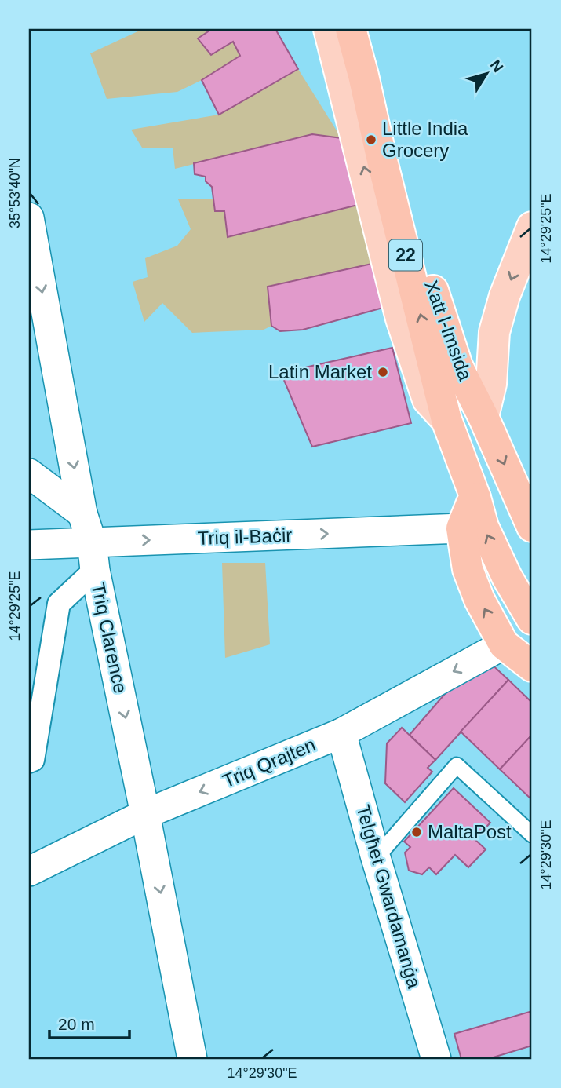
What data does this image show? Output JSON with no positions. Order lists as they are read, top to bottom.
{
  "streets": {
    "highway": ["22", "Xatt l-Imsida"],
    "street": [
      "Triq il-Baċir",
      "Triq Clarence",
      "Triq Qrajten",
      "Telgħet Gwardamanġa"
    ]
  },
  "crossings": [
    ["Triq il-Baċir", "Triq Clarence"],
    ["Triq Clarence", "Triq Qrajten"],
    ["Triq Qrajten", "Telgħet Gwardamanġa"]
  ],
  "one_way": ["Triq il-Baċir", "Triq Clarence", "Triq Qrajten"],
  "places": ["Little India Grocery", "Latin Market", "MaltaPost"],
  "scale_bar": "20 m",
  "north": "top right",
  "coordinates": ["35°53'40\"N", "14°29'25\"E", "14°29'30\"E"]
}
